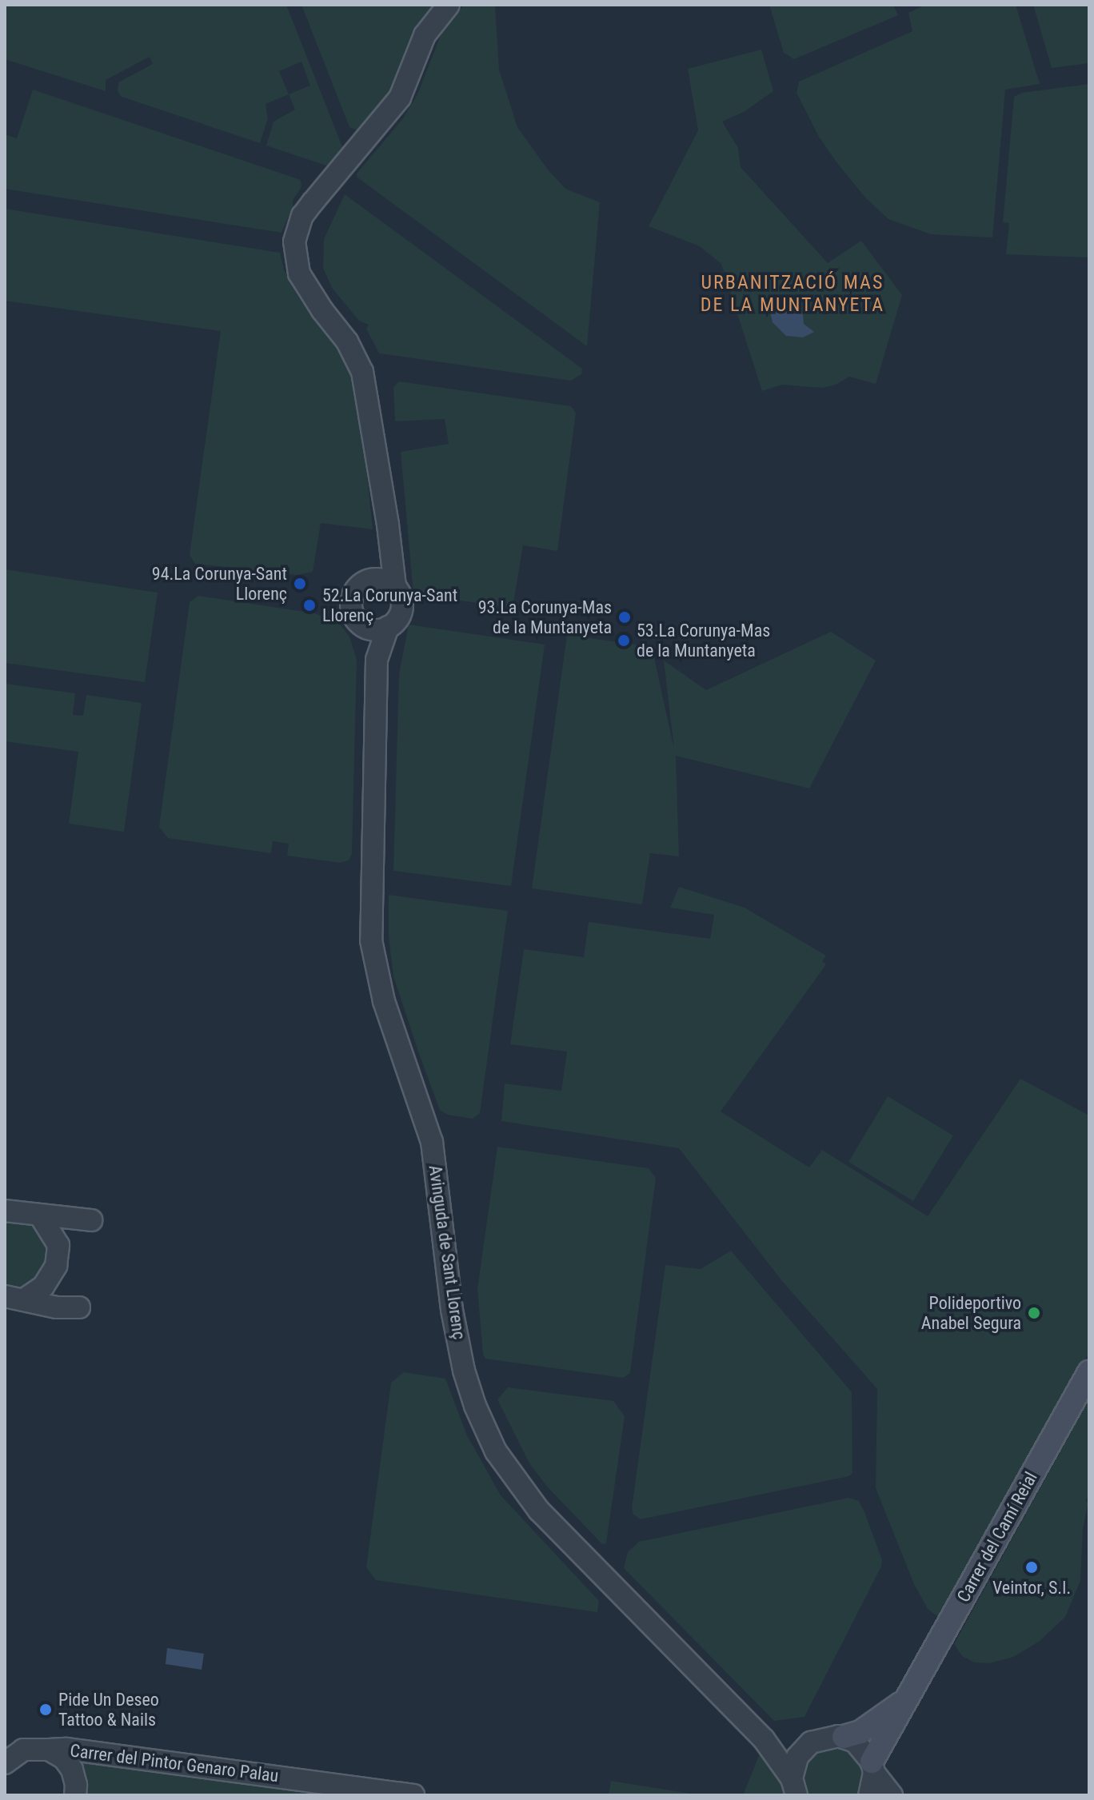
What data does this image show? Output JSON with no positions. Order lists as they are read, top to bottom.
{
  "streets": {
    "main road": ["Carrer del Camí Reial"],
    "street": ["Avinguda de Sant Llorenç", "Carrer del Pintor Genaro Palau"]
  },
  "districts": ["URBANITZACIÓ MAS DE LA MUNTANYETA"],
  "places": [
    "94.La Corunya-Sant Llorenç",
    "52.La Corunya-Sant Llorenç",
    "93.La Corunya-Mas de la Muntanyeta",
    "53.La Corunya-Mas de la Muntanyeta",
    "Polideportivo Anabel Segura",
    "Veintor, S.l.",
    "Pide Un Deseo Tattoo & Nails"
  ]
}
